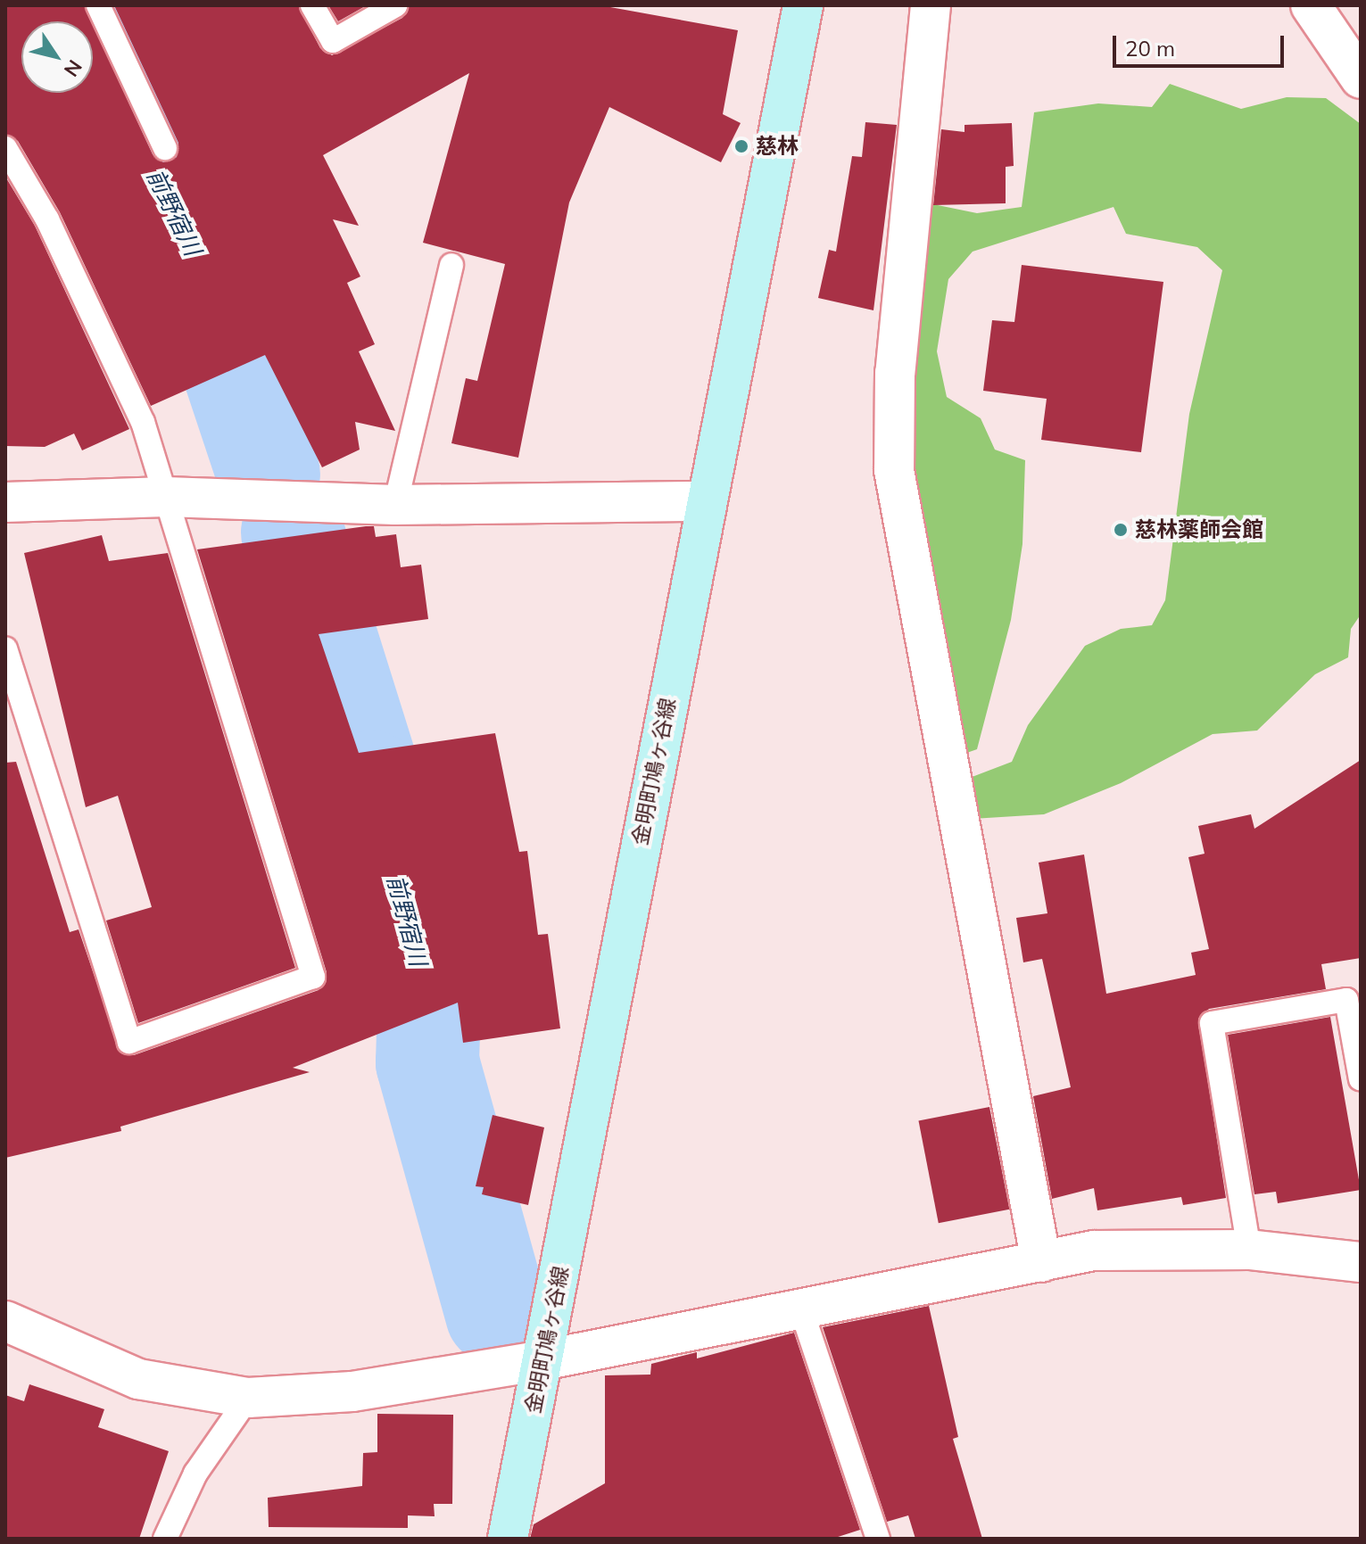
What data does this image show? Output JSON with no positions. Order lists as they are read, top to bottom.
{
  "streets": {
    "main road": ["金明町鳩ヶ谷線"]
  },
  "water": ["前野宿川"],
  "places": ["慈林", "慈林薬師会館"],
  "scale_bar": "20 m",
  "north": "bottom right"
}
